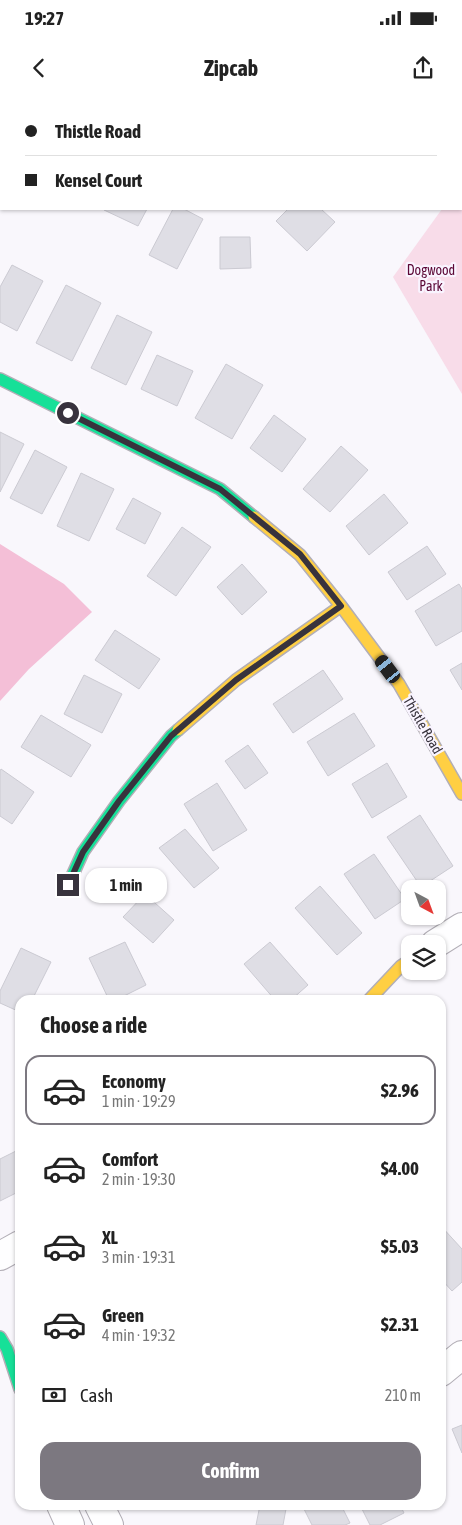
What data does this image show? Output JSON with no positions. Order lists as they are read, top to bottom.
{
  "streets": {
    "street": ["Thistle Road"]
  },
  "parks": ["Dogwood Park"],
  "north": "bottom right",
  "page": {
    "status": "19:27",
    "header": "Zipcab",
    "banner": ["Thistle Road", "Kensel Court"],
    "bubble": "1 min",
    "heading": "Choose a ride",
    "list": [
      {
        "name": "Economy",
        "note": "1 min · 19:29",
        "value": "$2.96"
      },
      {
        "name": "Comfort",
        "note": "2 min · 19:30",
        "value": "$4.00"
      },
      {
        "name": "XL",
        "note": "3 min · 19:31",
        "value": "$5.03"
      },
      {
        "name": "Green",
        "note": "4 min · 19:32",
        "value": "$2.31"
      }
    ],
    "pay": ["Cash", "210 m"],
    "buttons": "Confirm"
  }
}
